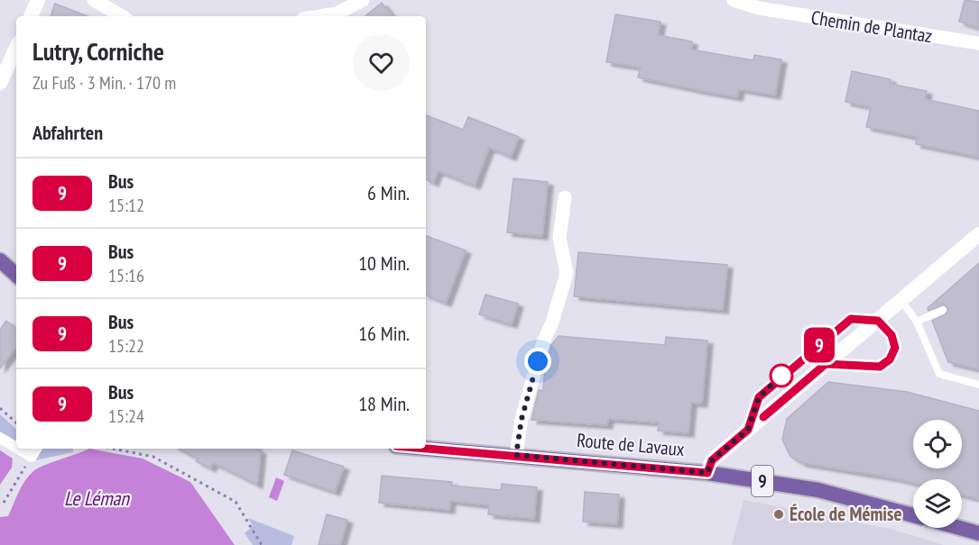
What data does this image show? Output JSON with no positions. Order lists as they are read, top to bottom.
{
  "streets": {
    "main road": ["Route de Lavaux", "9"],
    "street": ["Chemin de Plantaz"]
  },
  "water": ["Le Léman"],
  "places": ["École de Mémise"],
  "lines": ["bus line 9"],
  "page": {
    "on_map": "9",
    "heading": [
      ["Lutry, Corniche", "Zu Fuß · 3 Min. · 170 m"],
      "Abfahrten"
    ],
    "list": [
      {
        "mark": "9",
        "name": "Bus",
        "note": "15:12",
        "value": "6 Min."
      },
      {
        "mark": "9",
        "name": "Bus",
        "note": "15:16",
        "value": "10 Min."
      },
      {
        "mark": "9",
        "name": "Bus",
        "note": "15:22",
        "value": "16 Min."
      },
      {
        "mark": "9",
        "name": "Bus",
        "note": "15:24",
        "value": "18 Min."
      }
    ]
  }
}
